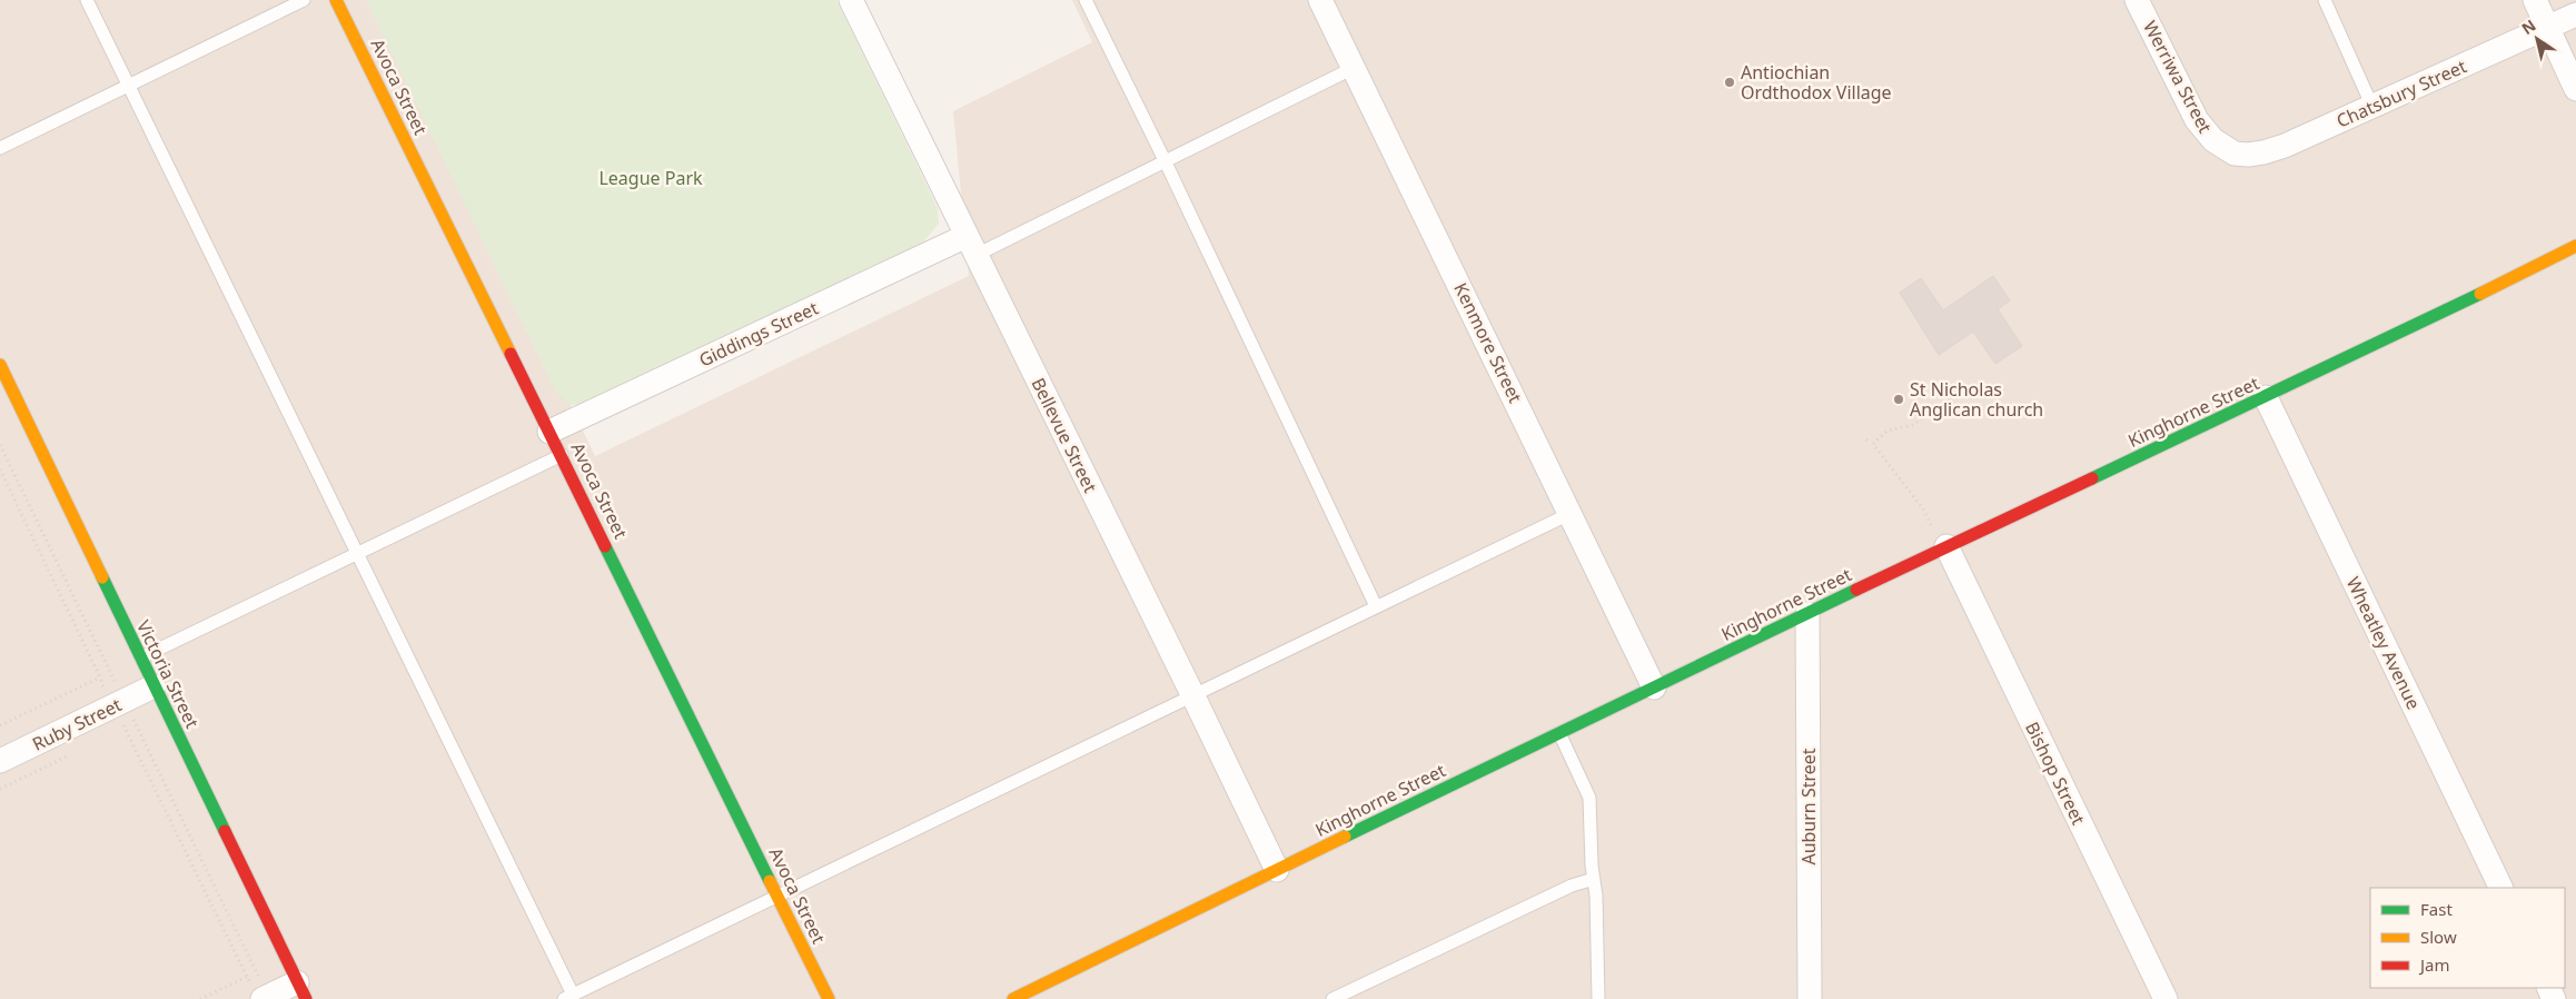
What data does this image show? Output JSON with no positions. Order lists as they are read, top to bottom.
{
  "streets": {
    "street": [
      "Werriwa Street",
      "Avoca Street",
      "Chatsbury Street",
      "Giddings Street",
      "Kenmore Street",
      "Kinghorne Street",
      "Bellevue Street",
      "Wheatley Avenue",
      "Victoria Street",
      "Ruby Street",
      "Bishop Street",
      "Auburn Street"
    ]
  },
  "crossings": [
    ["Werriwa Street", "Chatsbury Street"],
    ["Avoca Street", "Giddings Street"],
    ["Giddings Street", "Bellevue Street"],
    ["Kenmore Street", "Kinghorne Street"],
    ["Kinghorne Street", "Bellevue Street"],
    ["Kinghorne Street", "Wheatley Avenue"],
    ["Kinghorne Street", "Bishop Street"],
    ["Kinghorne Street", "Auburn Street"],
    ["Victoria Street", "Ruby Street"]
  ],
  "parks": ["League Park"],
  "places": ["Antiochian Ordthodox Village", "St Nicholas Anglican church"],
  "legend": ["Fast", "Slow", "Jam"],
  "north": "top left"
}
